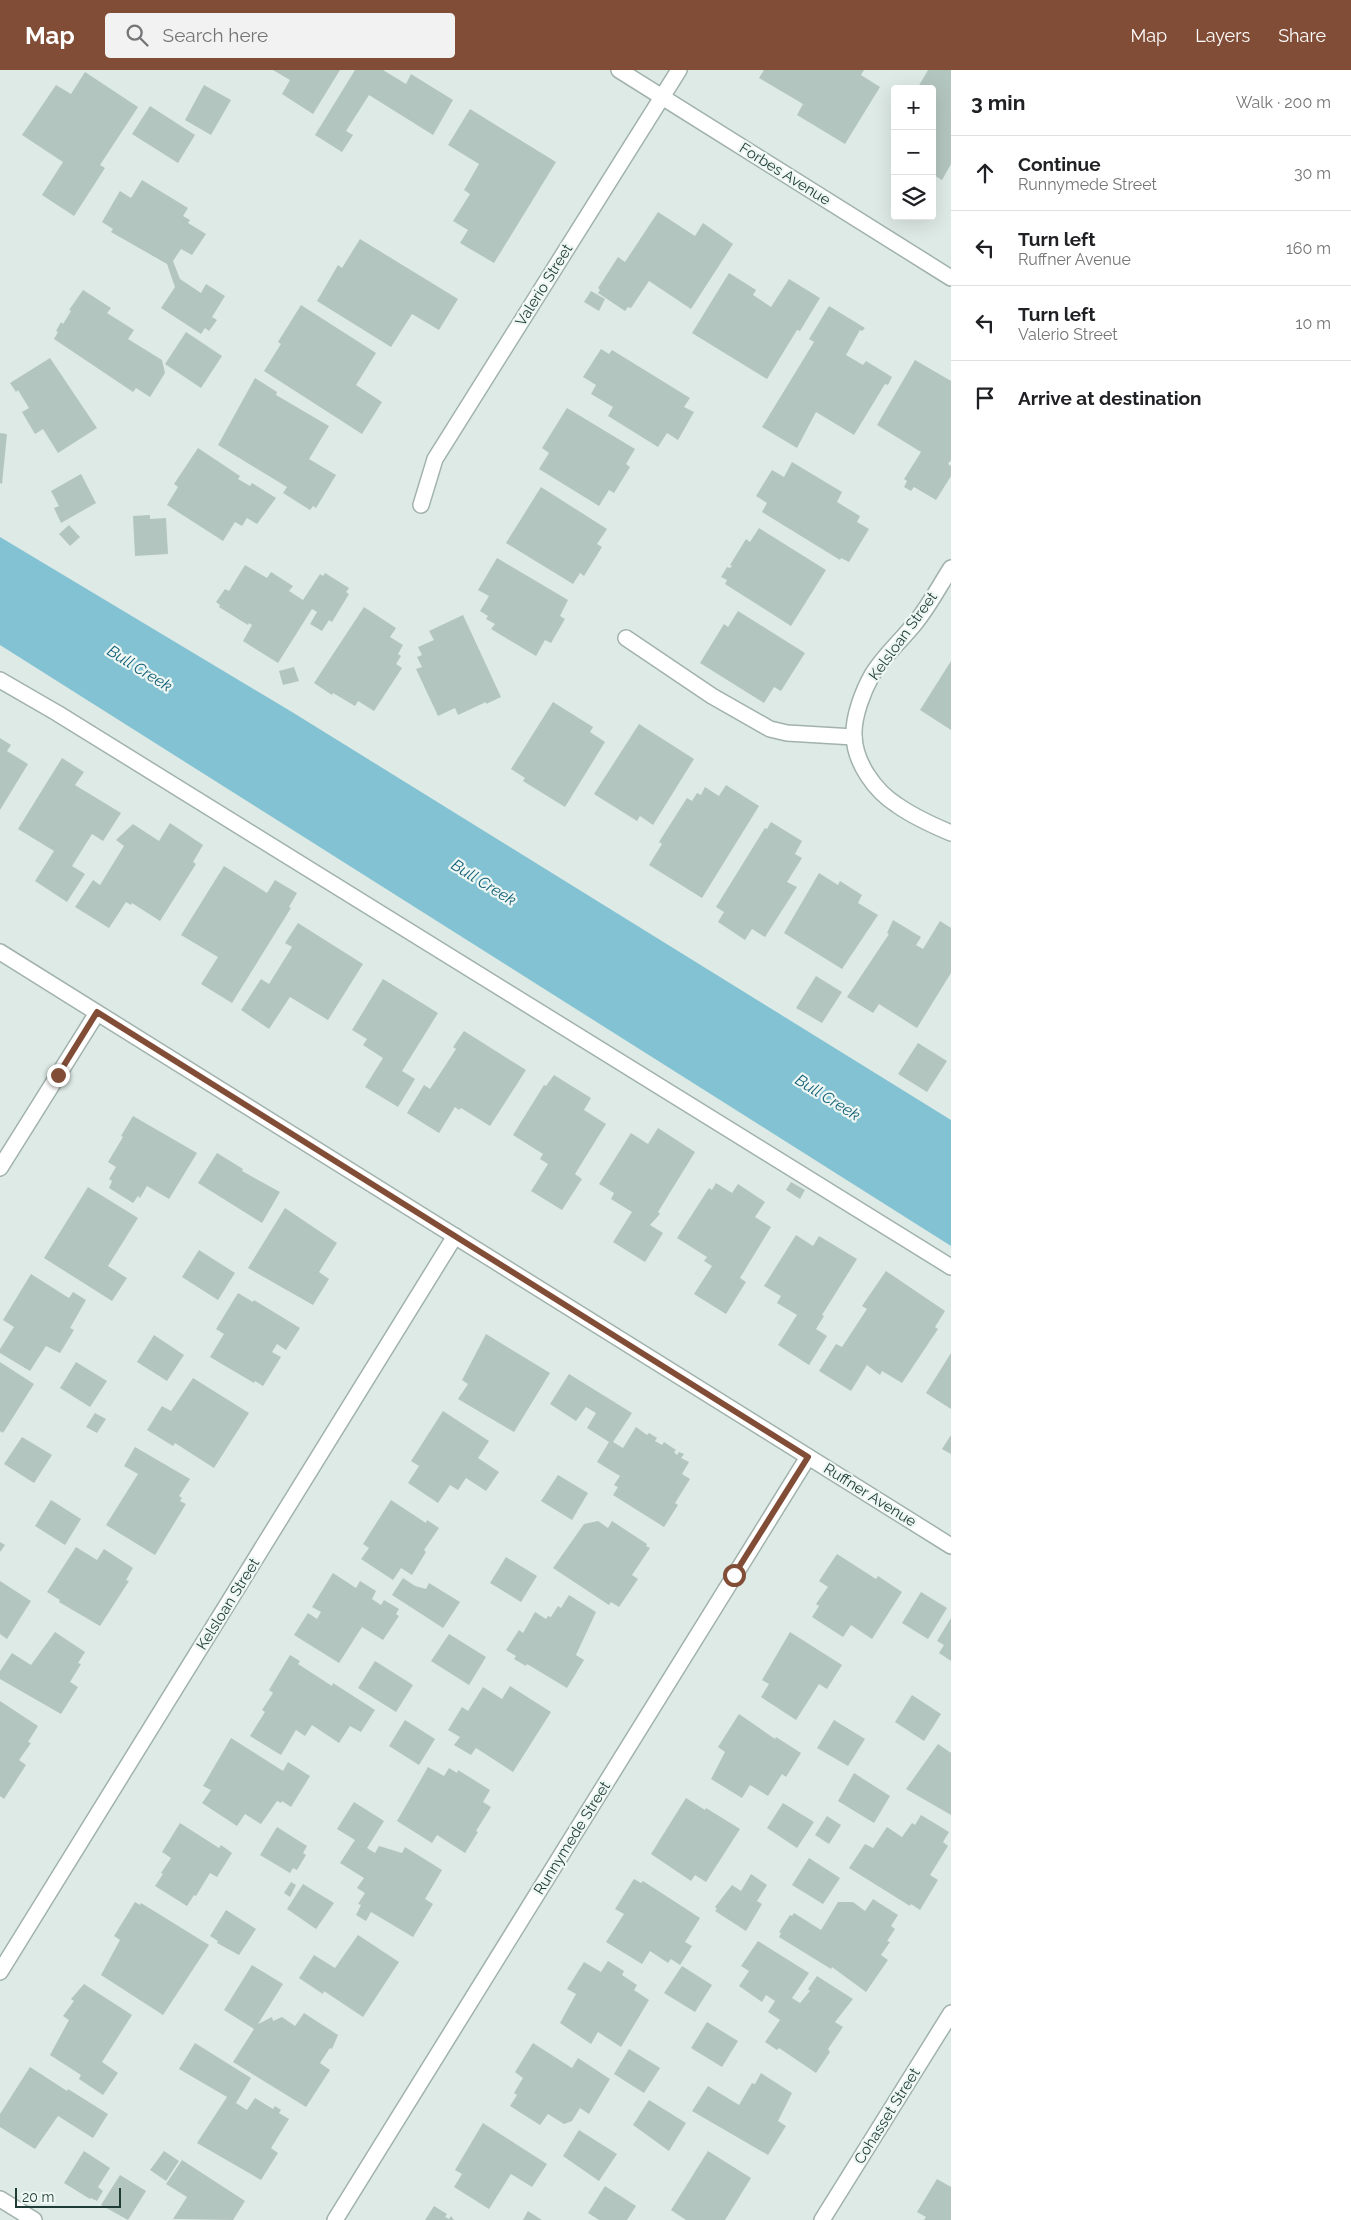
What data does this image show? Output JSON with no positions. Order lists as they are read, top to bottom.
{
  "streets": {
    "street": [
      "Forbes Avenue",
      "Valerio Street",
      "Kelsloan Street",
      "Ruffner Avenue",
      "Runnymede Street",
      "Cohasset Street"
    ]
  },
  "crossings": [
    ["Forbes Avenue", "Valerio Street"],
    ["Kelsloan Street", "Ruffner Avenue"],
    ["Ruffner Avenue", "Runnymede Street"]
  ],
  "water": ["Bull Creek"],
  "scale_bar": "20 m",
  "page": {
    "header": "Map",
    "search": "Search here",
    "nav": ["Map", "Layers", "Share"],
    "heading": ["3 min", "Walk · 200 m"],
    "map_buttons": ["+", "−"],
    "list": [
      ["Continue", "Runnymede Street", "30 m"],
      ["Turn left", "Ruffner Avenue", "160 m"],
      ["Turn left", "Valerio Street", "10 m"],
      "Arrive at destination"
    ],
    "scale": "20 m"
  }
}
